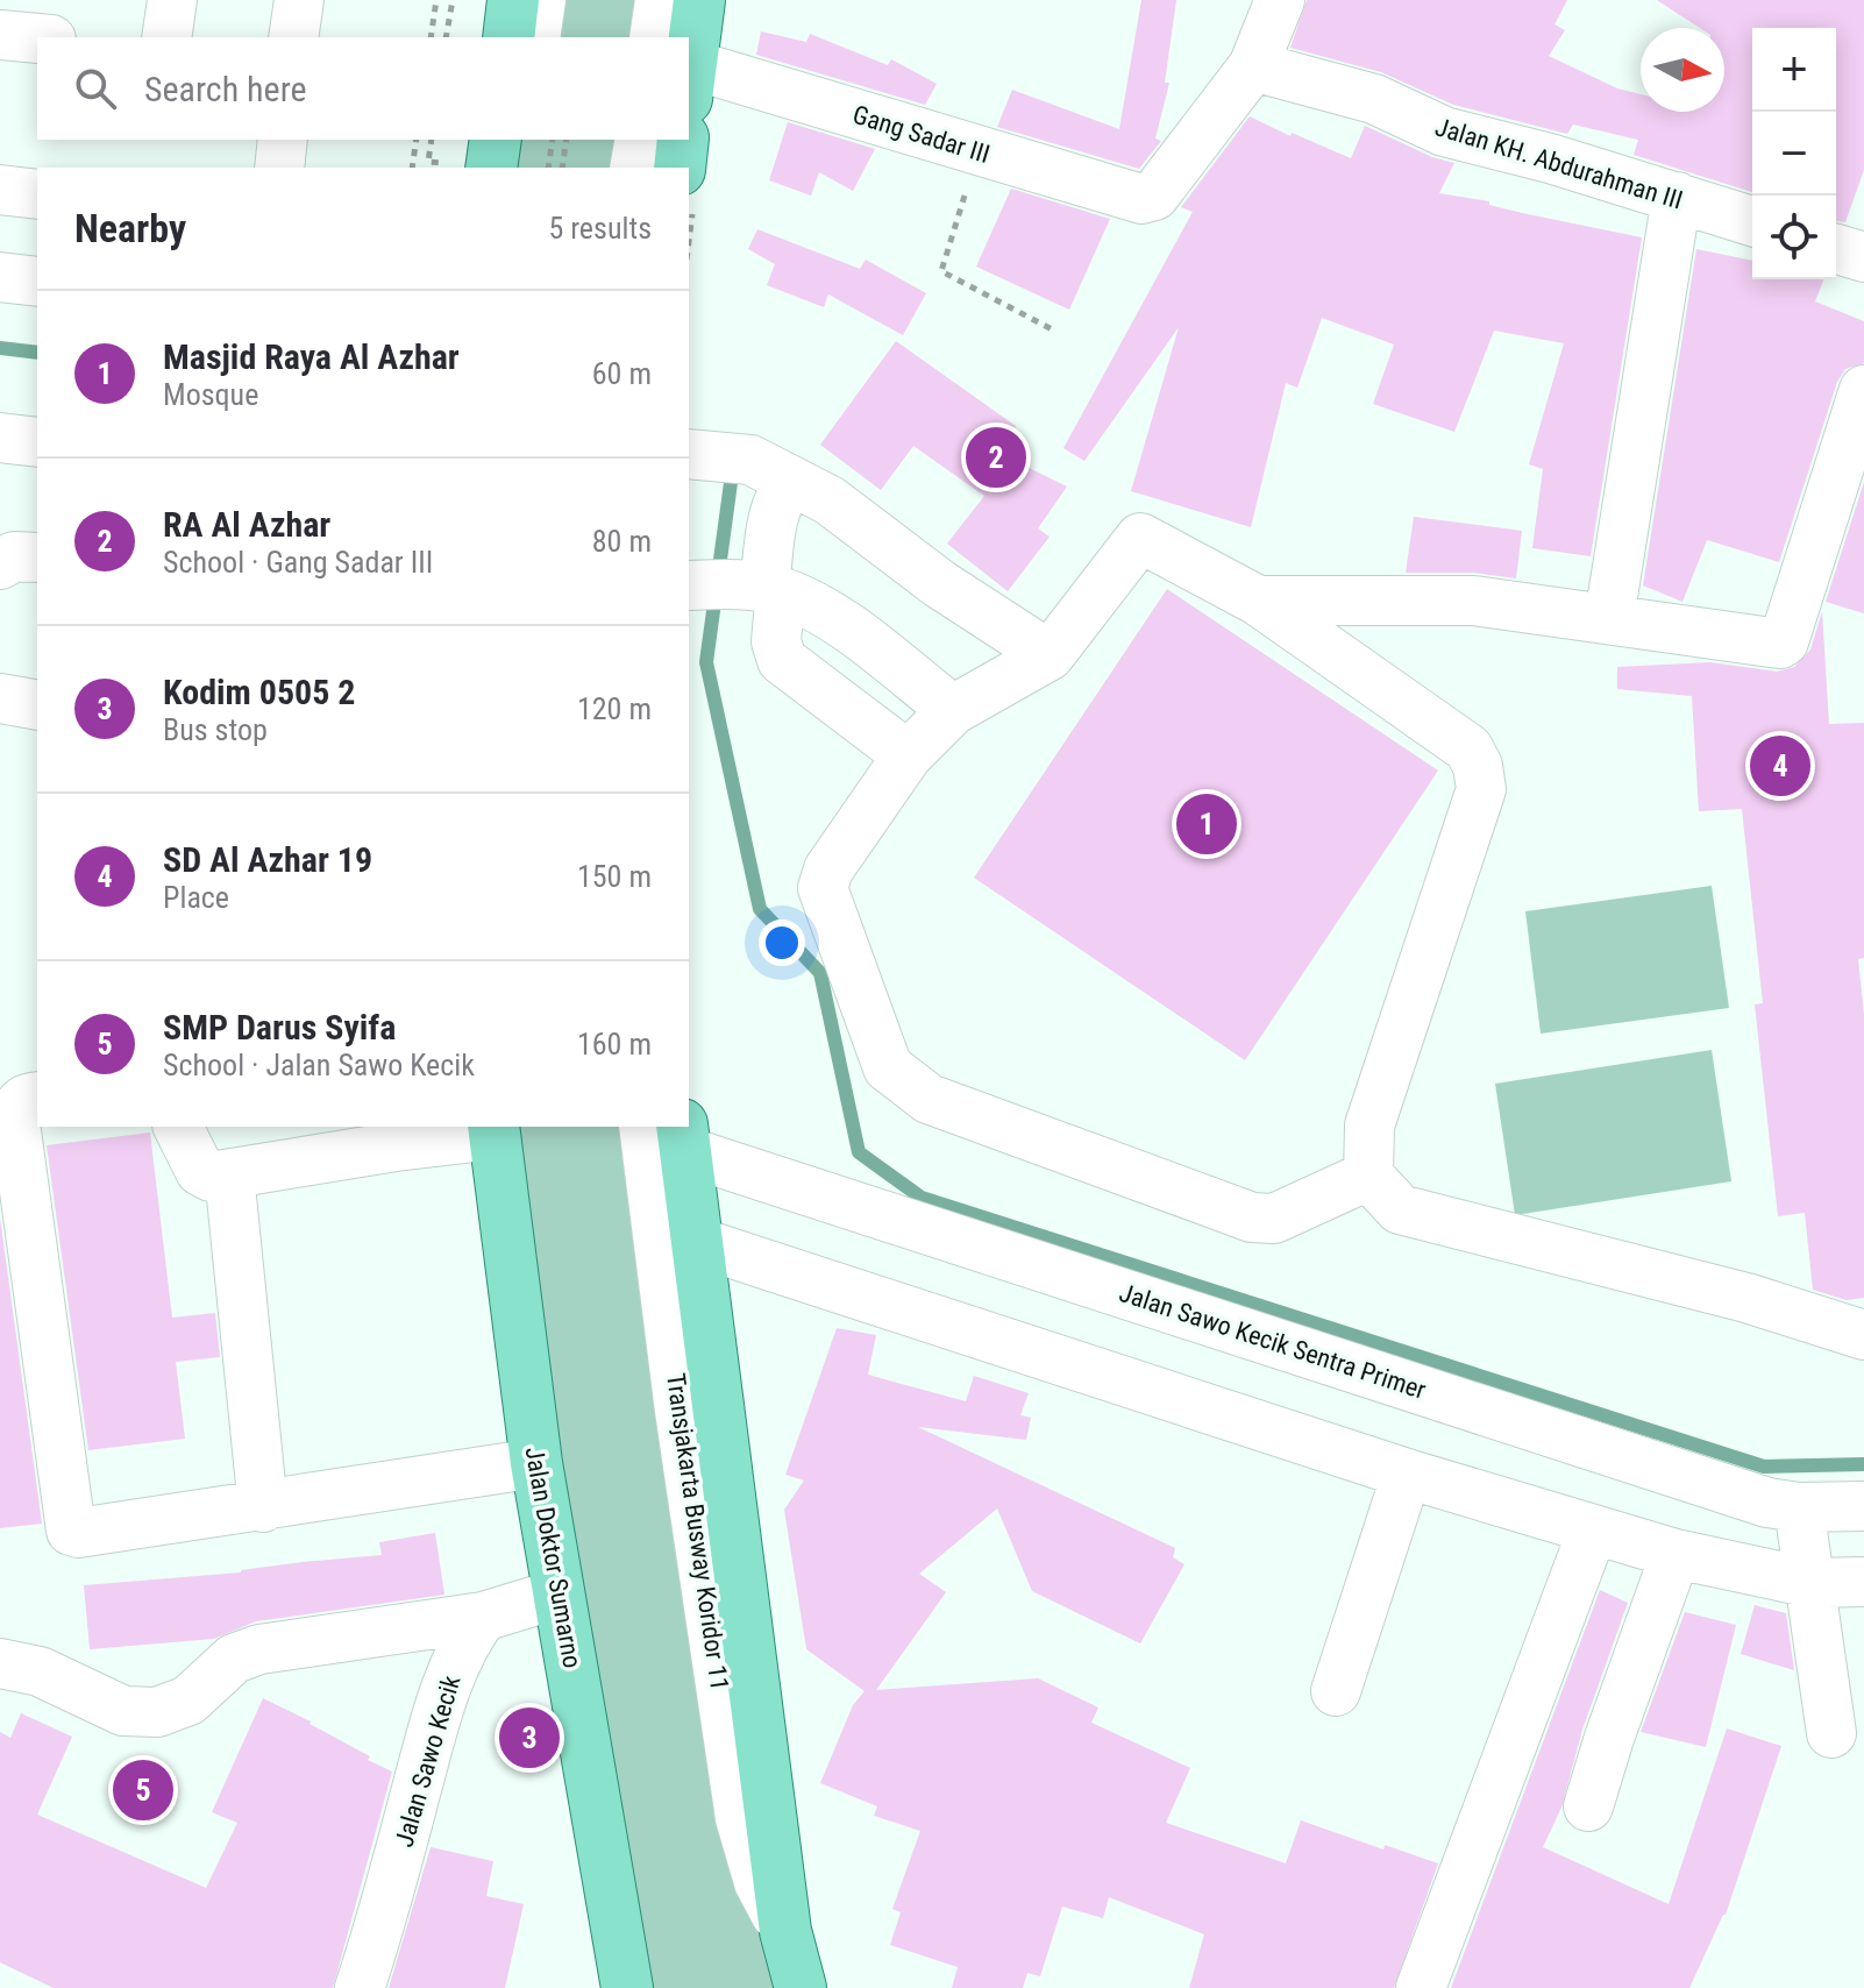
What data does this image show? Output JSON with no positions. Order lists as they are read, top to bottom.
{
  "streets": {
    "main road": ["Jalan Doktor Sumarno"],
    "street": [
      "Gang Sadar III",
      "Jalan KH. Abdurahman III",
      "Jalan Sawo Kecik Sentra Primer",
      "Transjakarta Busway Koridor 11",
      "Jalan Sawo Kecik"
    ]
  },
  "crossings": [
    ["Gang Sadar III", "Jalan KH. Abdurahman III"],
    ["Jalan Sawo Kecik Sentra Primer", "Transjakarta Busway Koridor 11"]
  ],
  "north": "right",
  "page": {
    "map_buttons": ["+", "−"],
    "search": "Search here",
    "heading": ["Nearby", "5 results"],
    "list": [
      {
        "mark": "1",
        "name": "Masjid Raya Al Azhar",
        "note": "Mosque",
        "value": "60 m"
      },
      {
        "mark": "2",
        "name": "RA Al Azhar",
        "note": "School · Gang Sadar III",
        "value": "80 m"
      },
      {
        "mark": "3",
        "name": "Kodim 0505 2",
        "note": "Bus stop",
        "value": "120 m"
      },
      {
        "mark": "4",
        "name": "SD Al Azhar 19",
        "note": "Place",
        "value": "150 m"
      },
      {
        "mark": "5",
        "name": "SMP Darus Syifa",
        "note": "School · Jalan Sawo Kecik",
        "value": "160 m"
      }
    ],
    "pins": [
      "2",
      "4",
      "1",
      "3",
      "5"
    ]
  }
}
